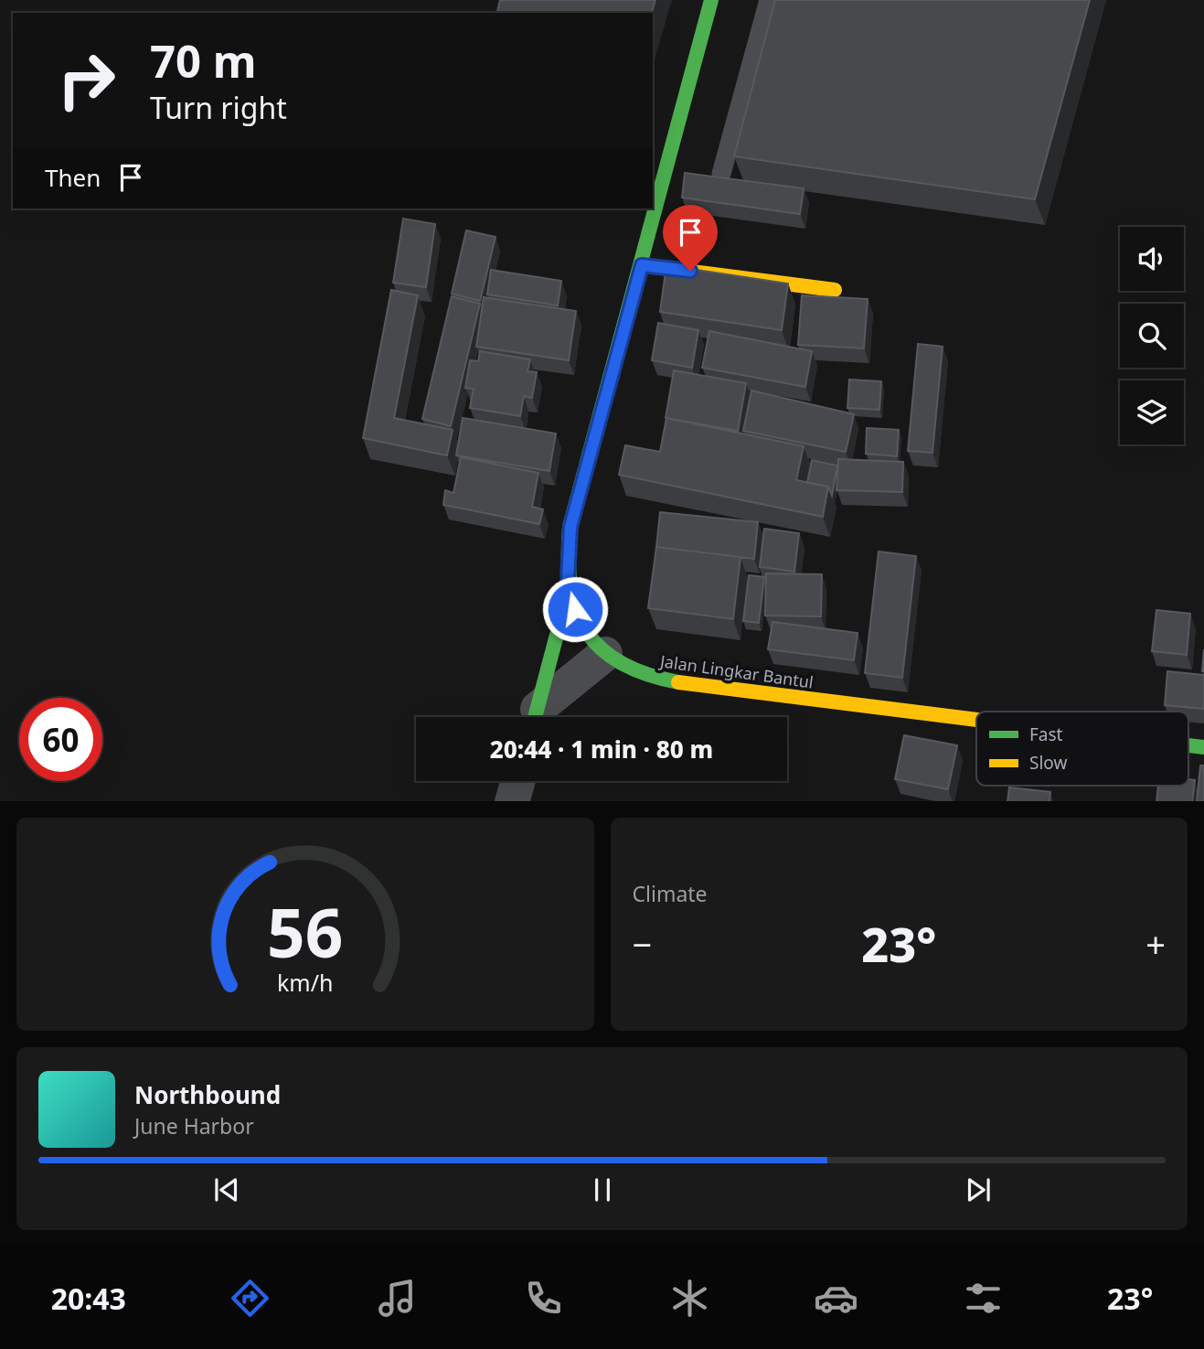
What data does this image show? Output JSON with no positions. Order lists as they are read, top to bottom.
{
  "streets": {
    "main road": ["Jalan Lingkar Bantul"]
  },
  "legend": ["Fast", "Slow"],
  "page": {
    "turn": ["70 m", "Turn right"],
    "then": "Then",
    "limit": "60",
    "trip": "20:44 · 1 min · 80 m",
    "tile": "Climate",
    "heat": ["−", "23°", "+"],
    "song": ["Northbound", "June Harbor"],
    "tabs": ["20:43", "23°"],
    "gauge": ["56", "km/h"]
  }
}
